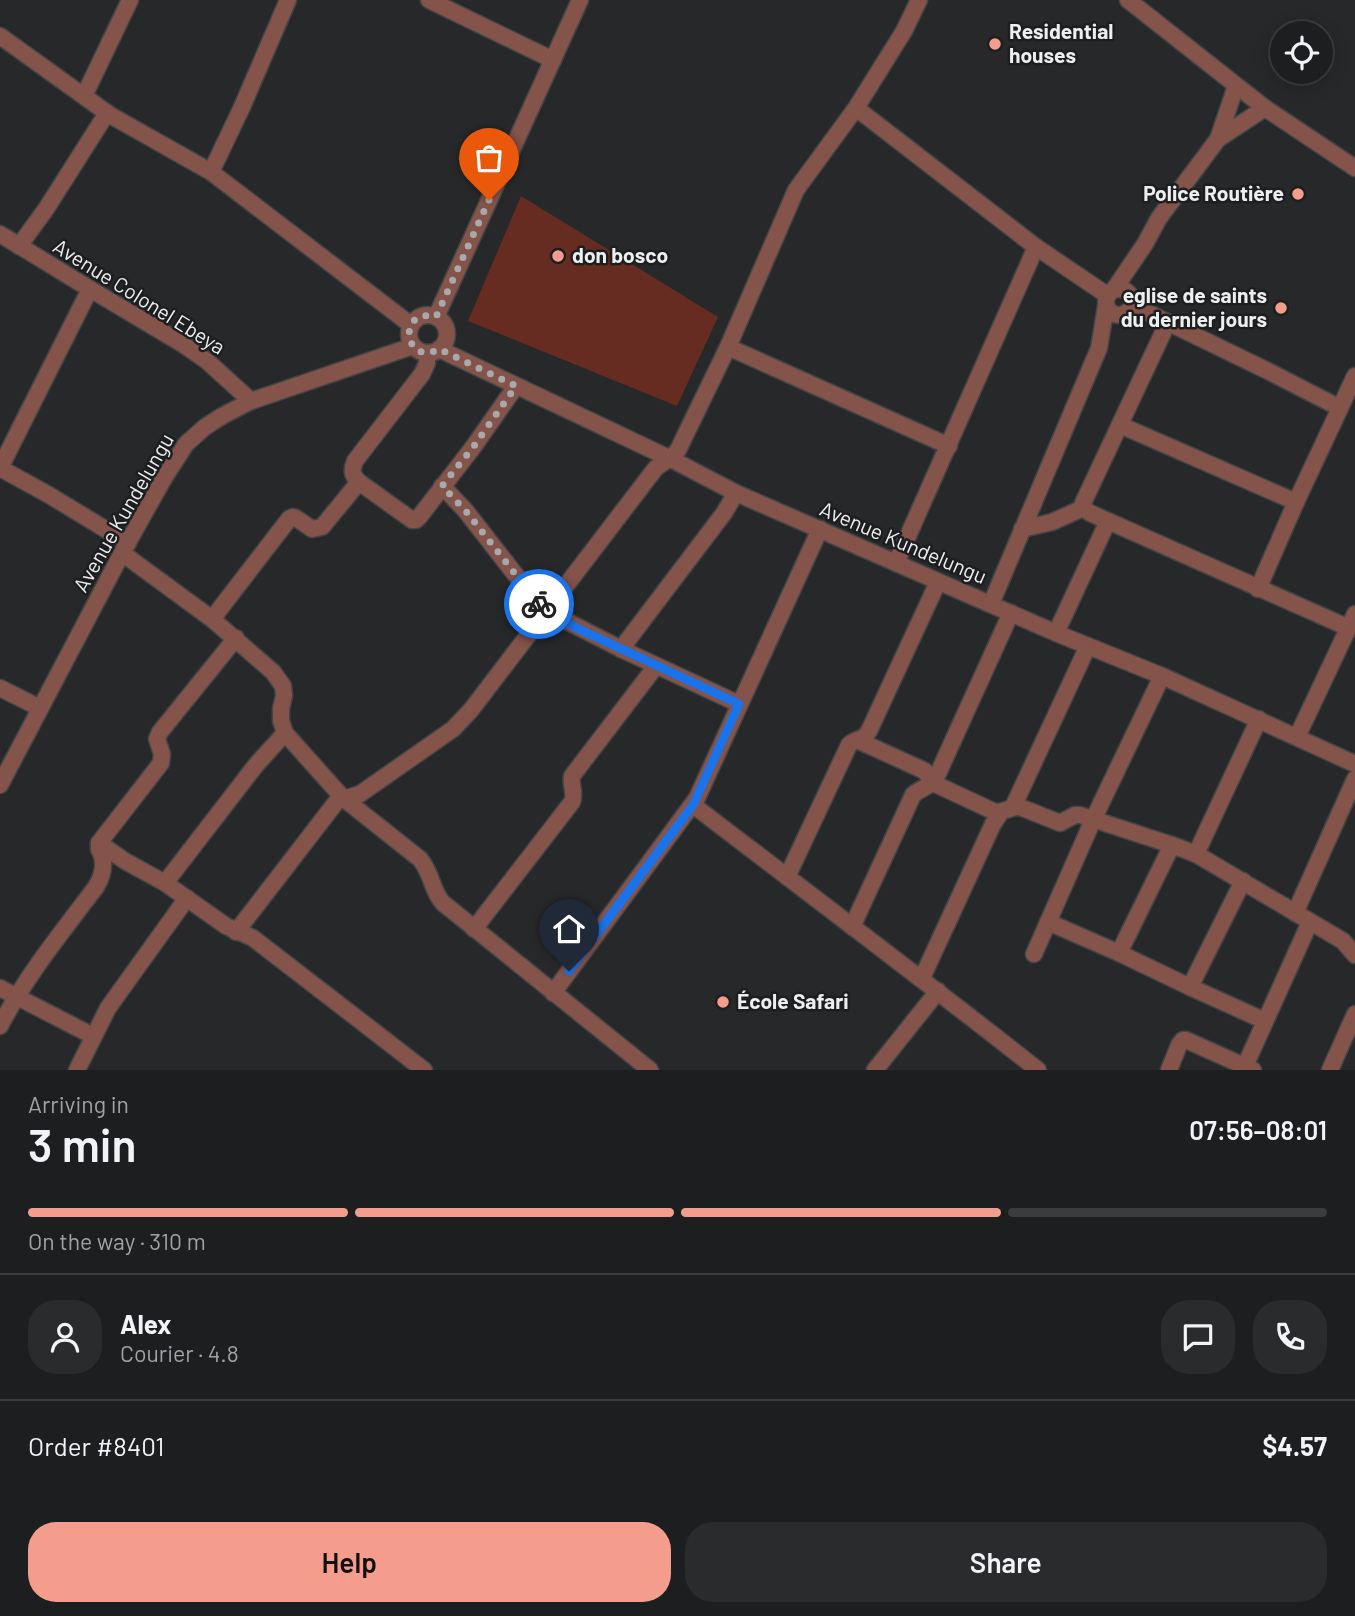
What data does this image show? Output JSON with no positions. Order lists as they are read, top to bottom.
{
  "streets": {
    "street": ["Avenue Colonel Ebeya", "Avenue Kundelungu"]
  },
  "crossings": [
    ["Avenue Colonel Ebeya", "Avenue Kundelungu"]
  ],
  "places": [
    "Residential houses",
    "Police Routière",
    "don bosco",
    "eglise de saints du dernier jours",
    "École Safari"
  ],
  "page": {
    "heading": ["3 min", "Arriving in", "07:56–08:01"],
    "panel": [
      "Alex",
      "Courier · 4.8",
      "Order #8401",
      "$4.57"
    ],
    "bar": "On the way · 310 m",
    "buttons": ["Help", "Share"]
  }
}
